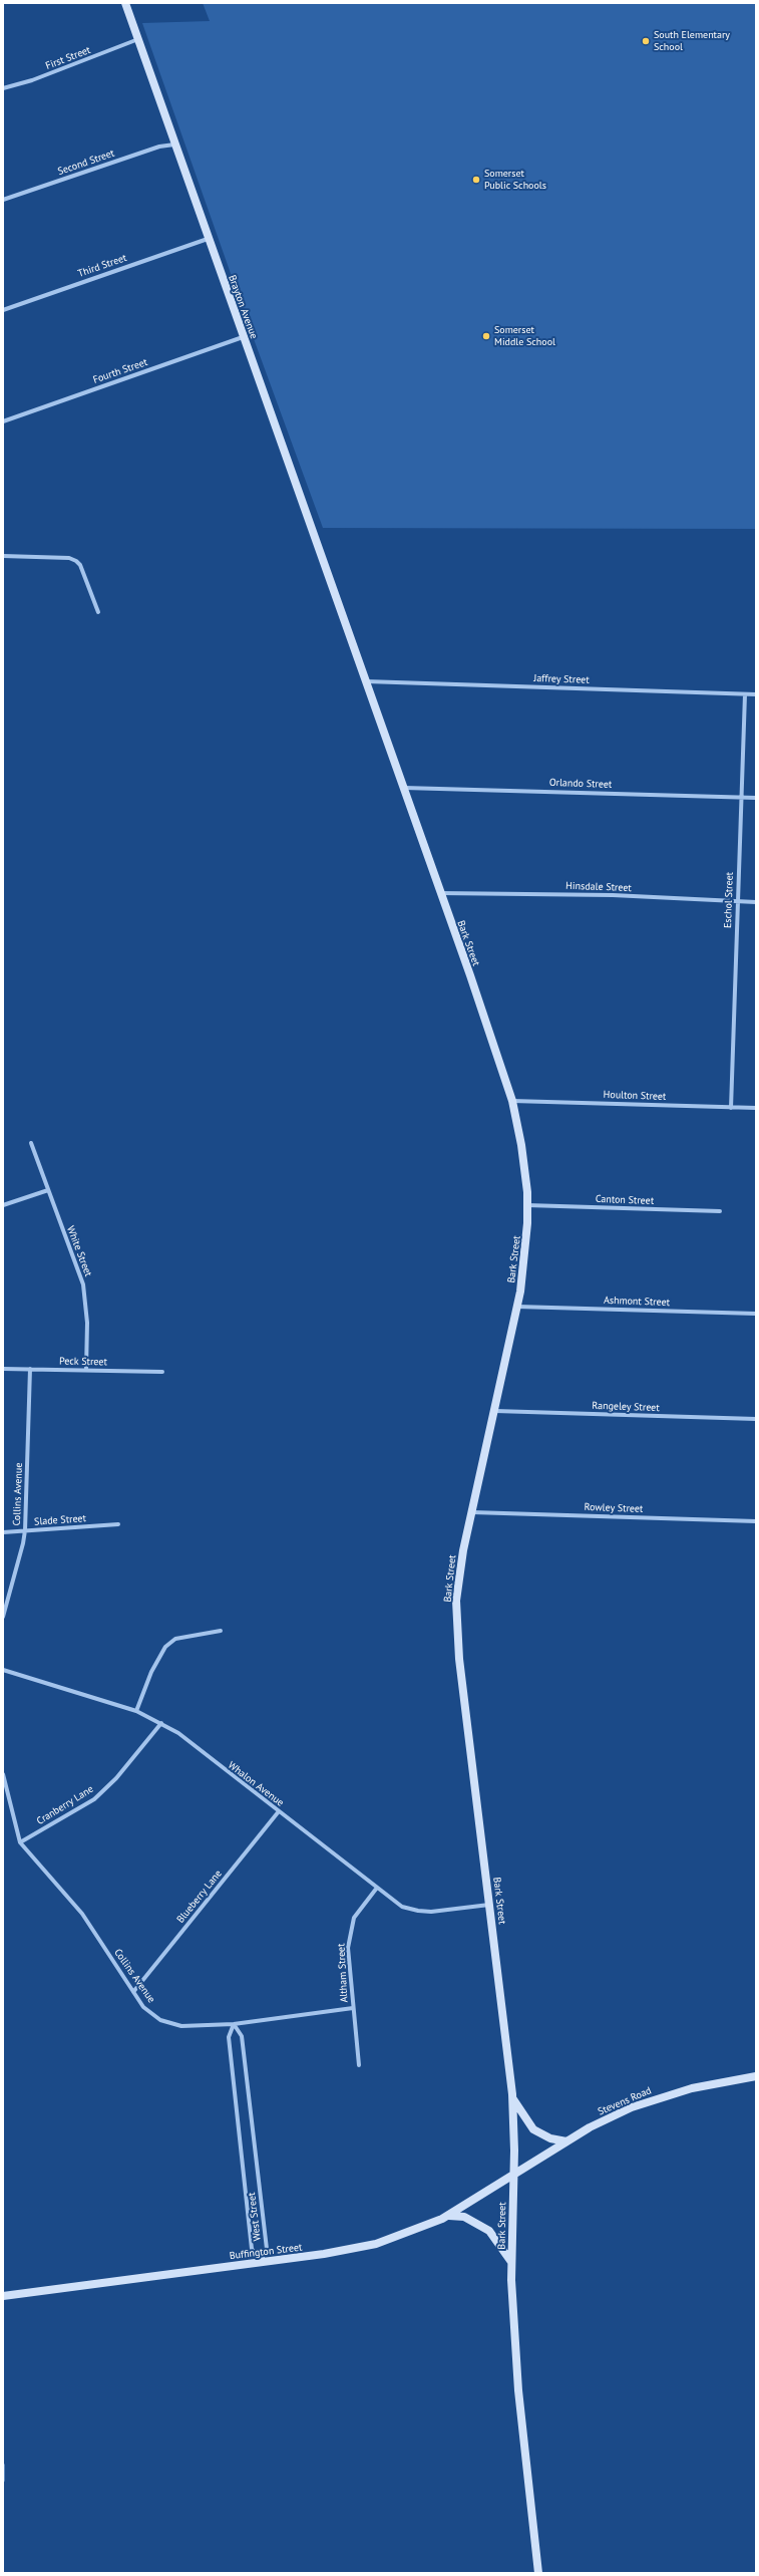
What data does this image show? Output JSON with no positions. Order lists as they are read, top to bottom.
{
  "streets": {
    "main road": [
      "Brayton Avenue",
      "Bark Street",
      "Stevens Road",
      "Buffington Street"
    ],
    "street": [
      "First Street",
      "Second Street",
      "Third Street",
      "Fourth Street",
      "Jaffrey Street",
      "Orlando Street",
      "Hinsdale Street",
      "Eschol Street",
      "Houlton Street",
      "Canton Street",
      "White Street",
      "Ashmont Street",
      "Peck Street",
      "Rangeley Street",
      "Collins Avenue",
      "Rowley Street",
      "Slade Street",
      "Whalon Avenue",
      "Cranberry Lane",
      "Blueberry Lane",
      "Altham Street",
      "West Street"
    ]
  },
  "crossings": [
    ["First Street", "Brayton Avenue"],
    ["Second Street", "Brayton Avenue"],
    ["Third Street", "Brayton Avenue"],
    ["Brayton Avenue", "Fourth Street"],
    ["Brayton Avenue", "Bark Street"],
    ["Jaffrey Street", "Eschol Street"],
    ["Jaffrey Street", "Bark Street"],
    ["Orlando Street", "Eschol Street"],
    ["Orlando Street", "Bark Street"],
    ["Hinsdale Street", "Eschol Street"],
    ["Hinsdale Street", "Bark Street"],
    ["Eschol Street", "Houlton Street"],
    ["Bark Street", "Houlton Street"],
    ["Bark Street", "Canton Street"],
    ["Bark Street", "Ashmont Street"],
    ["Bark Street", "Rangeley Street"],
    ["Bark Street", "Rowley Street"],
    ["Bark Street", "Whalon Avenue"],
    ["Bark Street", "Stevens Road"],
    ["Bark Street", "Buffington Street"],
    ["White Street", "Peck Street"],
    ["Peck Street", "Collins Avenue"],
    ["Collins Avenue", "Slade Street"],
    ["Collins Avenue", "Cranberry Lane"],
    ["Collins Avenue", "Blueberry Lane"],
    ["Collins Avenue", "Altham Street"],
    ["Collins Avenue", "West Street"],
    ["Whalon Avenue", "Cranberry Lane"],
    ["Whalon Avenue", "Blueberry Lane"],
    ["Whalon Avenue", "Altham Street"],
    ["Stevens Road", "Buffington Street"],
    ["West Street", "Buffington Street"]
  ],
  "places": ["South Elementary School", "Somerset Public Schools", "Somerset Middle School"]
}
